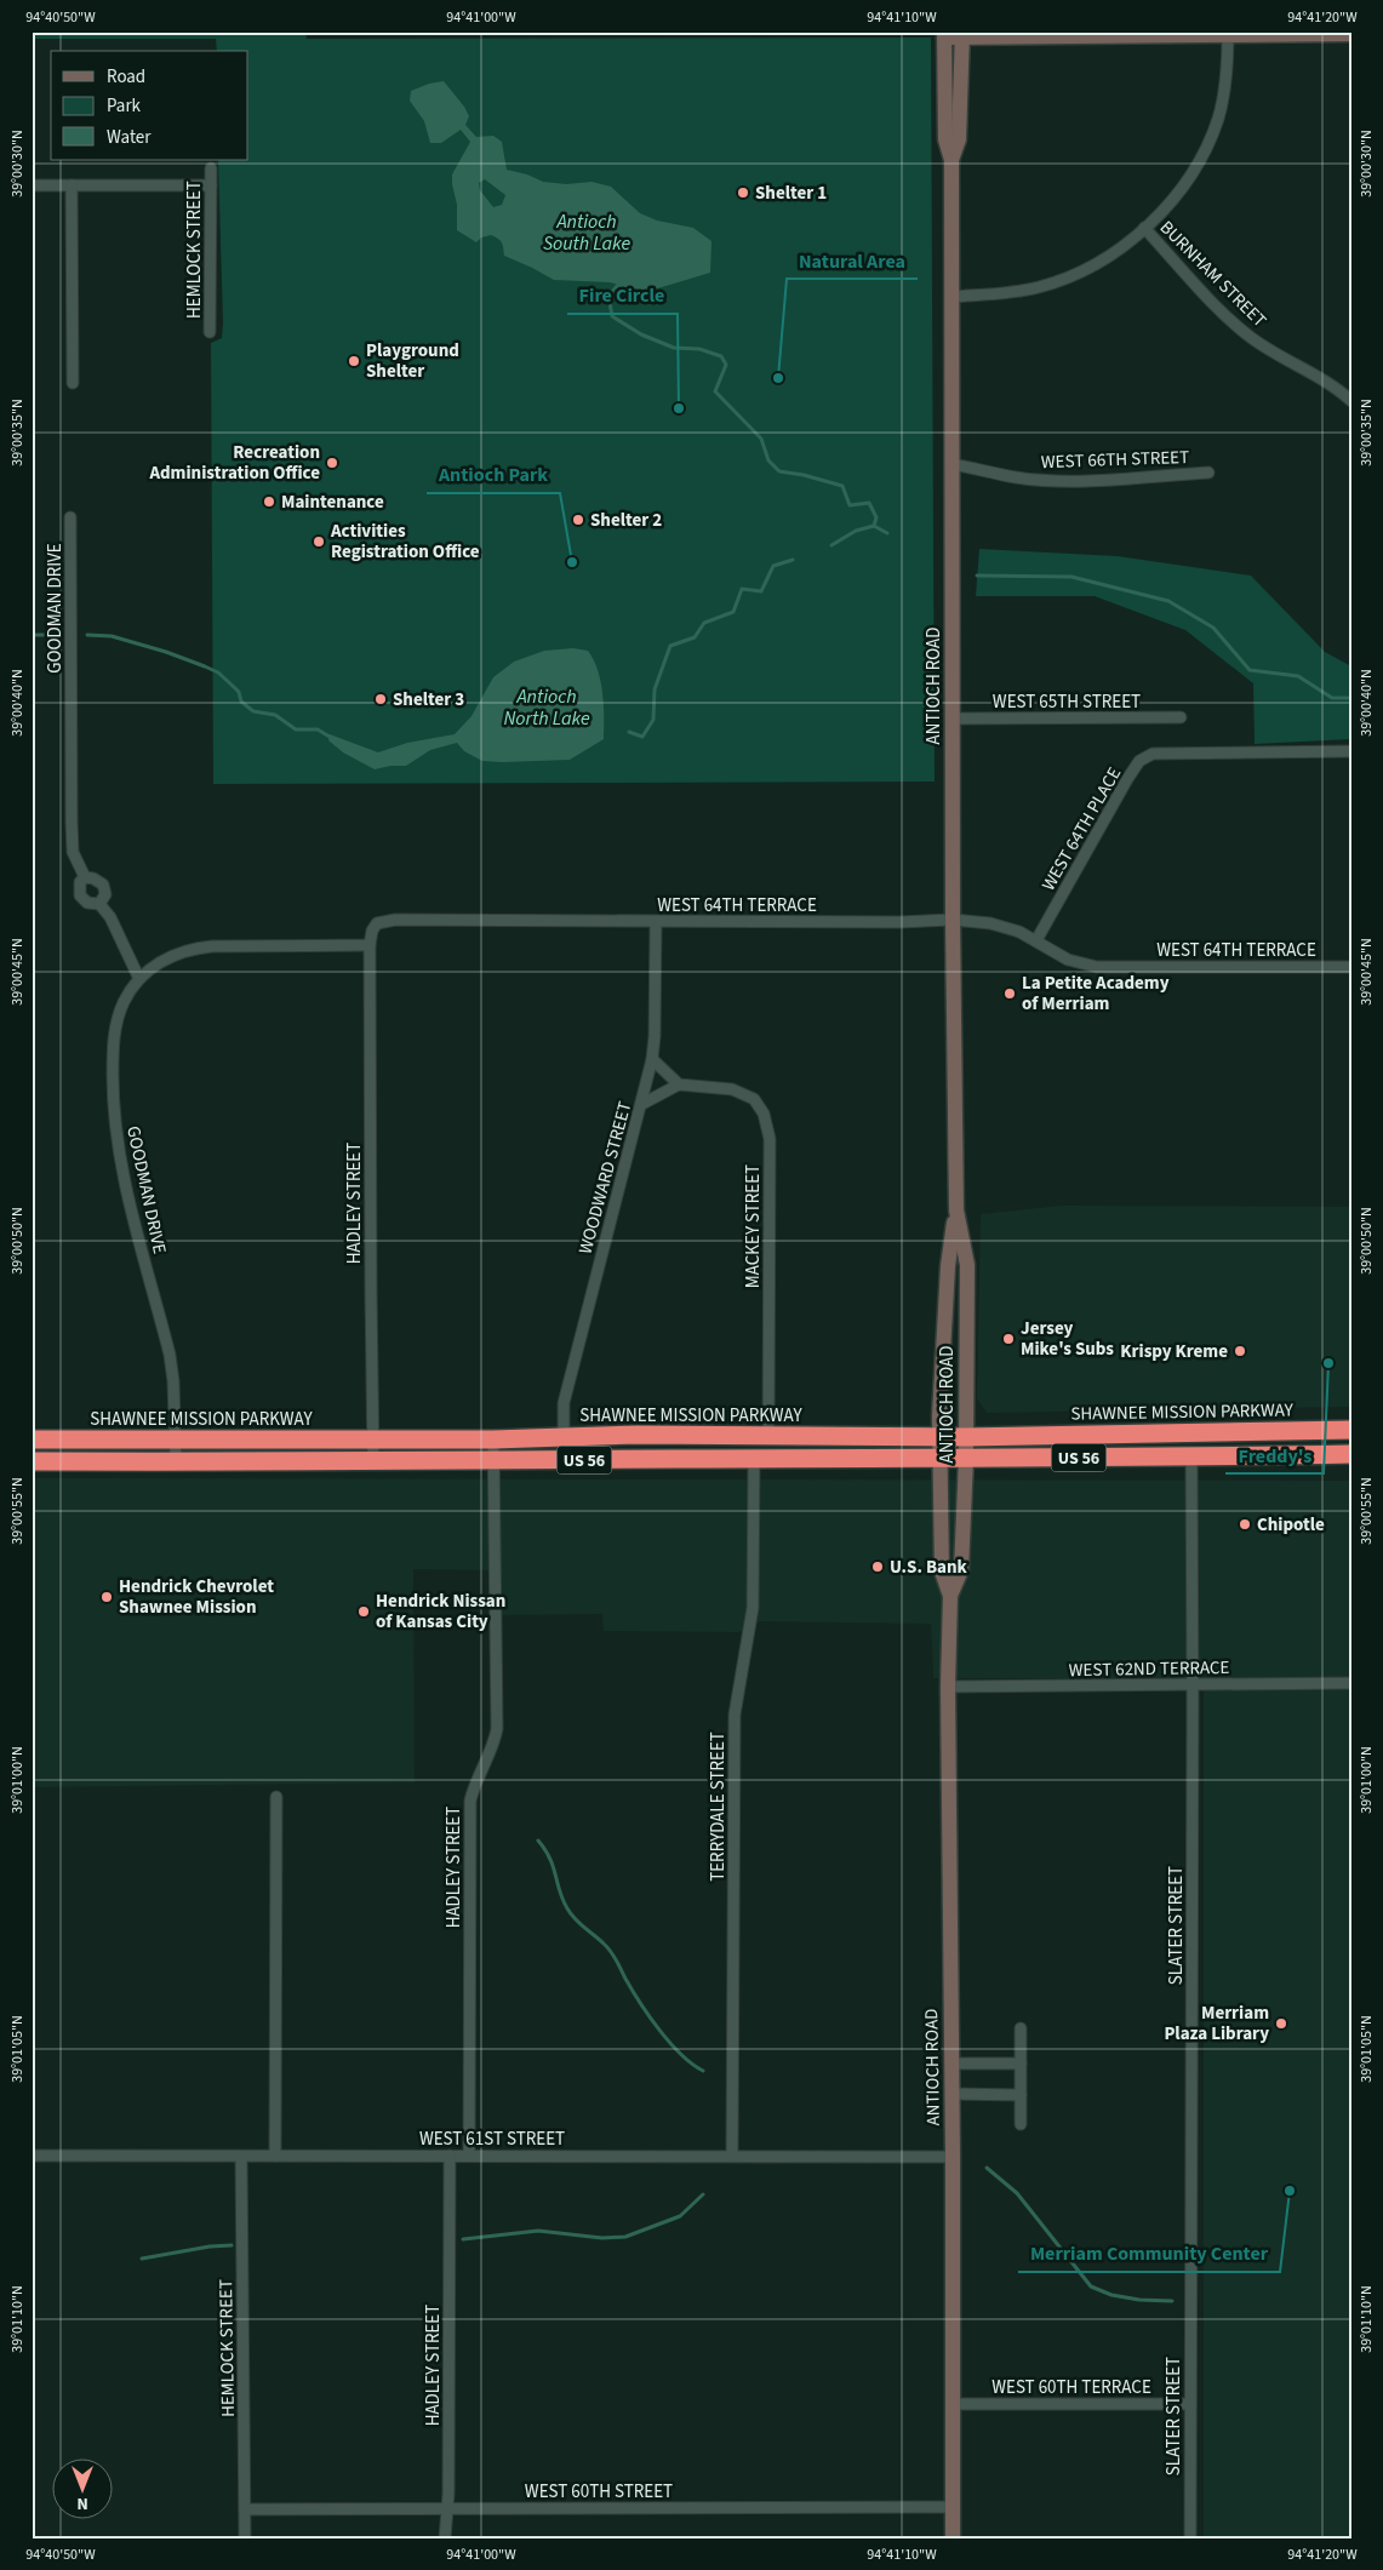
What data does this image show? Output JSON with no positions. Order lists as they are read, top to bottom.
{
  "streets": {
    "highway": ["SHAWNEE MISSION PARKWAY", "US 56"],
    "main road": ["ANTIOCH ROAD"],
    "street": [
      "HEMLOCK STREET",
      "BURNHAM STREET",
      "WEST 66TH STREET",
      "GOODMAN DRIVE",
      "WEST 65TH STREET",
      "WEST 64TH PLACE",
      "WEST 64TH TERRACE",
      "WOODWARD STREET",
      "HADLEY STREET",
      "MACKEY STREET",
      "WEST 62ND TERRACE",
      "TERRYDALE STREET",
      "SLATER STREET",
      "WEST 61ST STREET",
      "WEST 60TH TERRACE",
      "WEST 60TH STREET"
    ]
  },
  "crossings": [
    ["HEMLOCK STREET", "WEST 61ST STREET"],
    ["HEMLOCK STREET", "WEST 60TH STREET"],
    ["WEST 66TH STREET", "ANTIOCH ROAD"],
    ["GOODMAN DRIVE", "SHAWNEE MISSION PARKWAY"],
    ["GOODMAN DRIVE", "US 56"],
    ["ANTIOCH ROAD", "WEST 65TH STREET"],
    ["ANTIOCH ROAD", "WEST 64TH TERRACE"],
    ["ANTIOCH ROAD", "SHAWNEE MISSION PARKWAY"],
    ["ANTIOCH ROAD", "US 56"],
    ["ANTIOCH ROAD", "WEST 62ND TERRACE"],
    ["ANTIOCH ROAD", "WEST 61ST STREET"],
    ["ANTIOCH ROAD", "WEST 60TH TERRACE"],
    ["ANTIOCH ROAD", "WEST 60TH STREET"],
    ["WEST 64TH PLACE", "WEST 64TH TERRACE"],
    ["WEST 64TH TERRACE", "WOODWARD STREET"],
    ["WEST 64TH TERRACE", "HADLEY STREET"],
    ["WOODWARD STREET", "SHAWNEE MISSION PARKWAY"],
    ["HADLEY STREET", "SHAWNEE MISSION PARKWAY"],
    ["HADLEY STREET", "US 56"],
    ["HADLEY STREET", "WEST 61ST STREET"],
    ["HADLEY STREET", "WEST 60TH STREET"],
    ["MACKEY STREET", "SHAWNEE MISSION PARKWAY"],
    ["US 56", "TERRYDALE STREET"],
    ["US 56", "SLATER STREET"],
    ["WEST 62ND TERRACE", "SLATER STREET"],
    ["TERRYDALE STREET", "WEST 61ST STREET"],
    ["SLATER STREET", "WEST 60TH TERRACE"]
  ],
  "water": ["Antioch South Lake", "Antioch North Lake"],
  "places": [
    "Shelter 1",
    "Playground Shelter",
    "Natural Area",
    "Fire Circle",
    "Recreation Administration Office",
    "Maintenance",
    "Shelter 2",
    "Activities Registration Office",
    "Antioch Park",
    "Shelter 3",
    "La Petite Academy of Merriam",
    "Jersey Mike's Subs",
    "Krispy Kreme",
    "Freddy's",
    "Chipotle",
    "U.S. Bank",
    "Hendrick Chevrolet Shawnee Mission",
    "Hendrick Nissan of Kansas City",
    "Merriam Plaza Library",
    "Merriam Community Center"
  ],
  "legend": ["Road", "Park", "Water"],
  "north": "bottom",
  "coordinates": [
    "94°40'50\"W",
    "94°41'00\"W",
    "94°41'10\"W",
    "94°41'20\"W",
    "39°00'30\"N",
    "39°00'35\"N",
    "39°00'40\"N",
    "39°00'45\"N",
    "39°00'50\"N",
    "39°00'55\"N",
    "39°01'00\"N",
    "39°01'05\"N",
    "39°01'10\"N"
  ]
}
